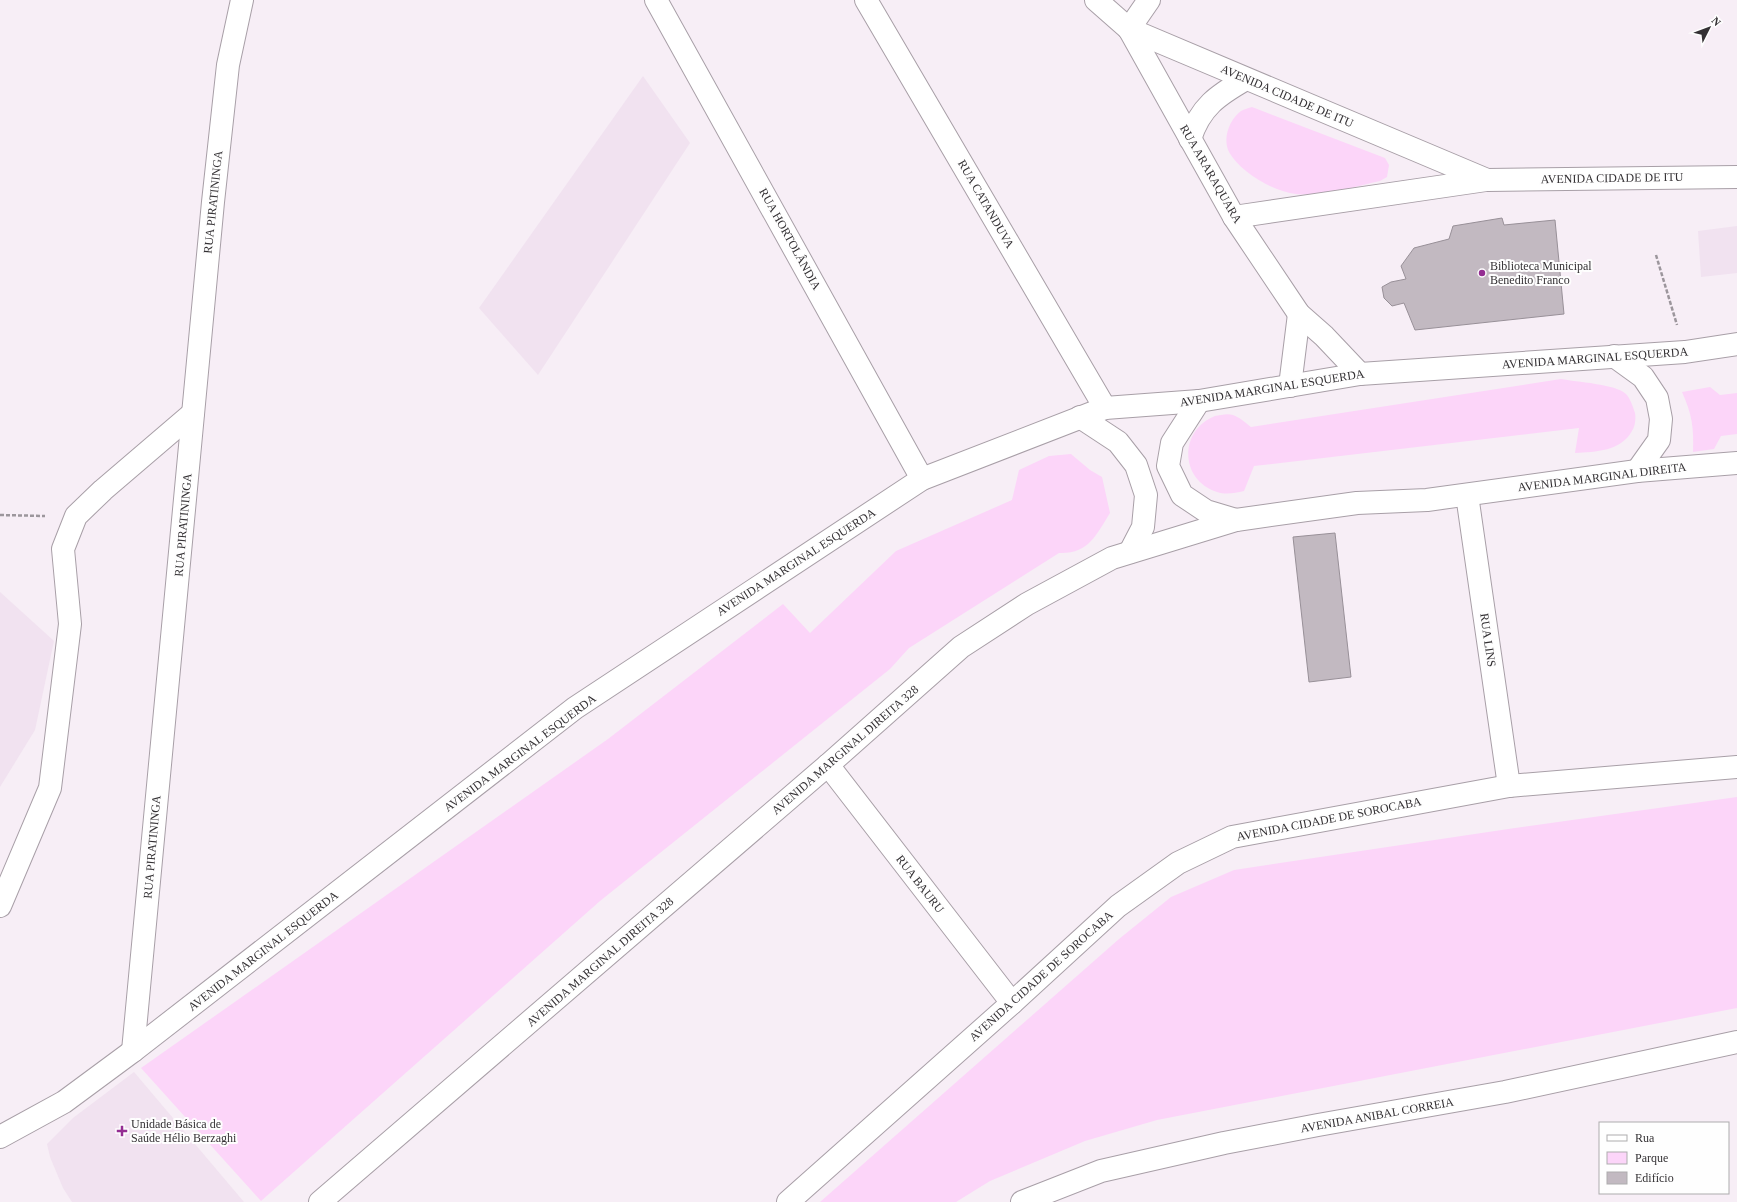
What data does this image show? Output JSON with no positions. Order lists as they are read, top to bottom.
{
  "streets": {
    "street": [
      "AVENIDA CIDADE DE ITU",
      "RUA ARARAQUARA",
      "RUA PIRATININGA",
      "RUA CATANDUVA",
      "RUA HORTOLÂNDIA",
      "AVENIDA MARGINAL ESQUERDA",
      "AVENIDA MARGINAL DIREITA",
      "RUA LINS",
      "AVENIDA MARGINAL DIREITA 328",
      "AVENIDA CIDADE DE SOROCABA",
      "RUA BAURU",
      "AVENIDA ANIBAL CORREIA"
    ]
  },
  "crossings": [
    ["AVENIDA CIDADE DE ITU", "RUA ARARAQUARA"],
    ["RUA ARARAQUARA", "AVENIDA MARGINAL ESQUERDA"],
    ["RUA PIRATININGA", "AVENIDA MARGINAL ESQUERDA"],
    ["RUA CATANDUVA", "AVENIDA MARGINAL ESQUERDA"],
    ["RUA HORTOLÂNDIA", "AVENIDA MARGINAL ESQUERDA"],
    ["AVENIDA MARGINAL DIREITA", "RUA LINS"],
    ["AVENIDA MARGINAL DIREITA", "AVENIDA MARGINAL DIREITA 328"],
    ["RUA LINS", "AVENIDA MARGINAL DIREITA 328"],
    ["RUA LINS", "AVENIDA CIDADE DE SOROCABA"],
    ["AVENIDA MARGINAL DIREITA 328", "RUA BAURU"],
    ["AVENIDA CIDADE DE SOROCABA", "RUA BAURU"]
  ],
  "places": {
    "other": ["Biblioteca Municipal Benedito Franco"],
    "health": ["Unidade Básica de Saúde Hélio Berzaghi"]
  },
  "legend": ["Rua", "Parque", "Edifício"],
  "north": "top right"
}
